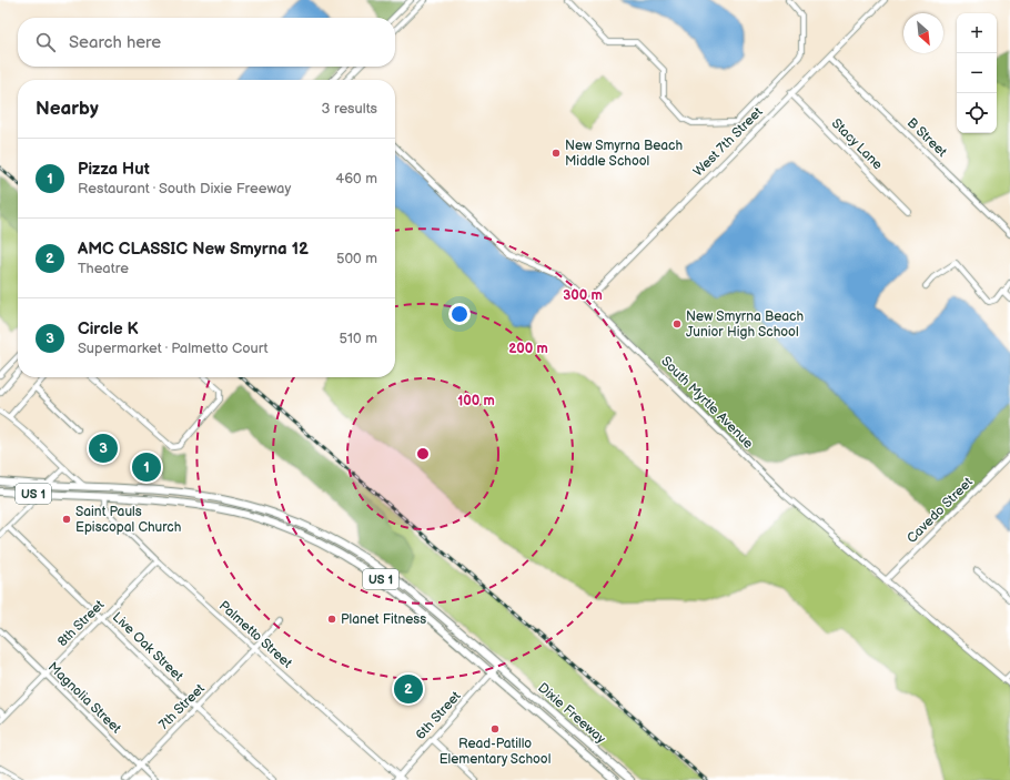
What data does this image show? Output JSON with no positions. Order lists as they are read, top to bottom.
{
  "streets": {
    "main road": ["US 1", "Dixie Freeway"],
    "street": [
      "B Street",
      "West 7th Street",
      "Stacy Lane",
      "South Myrtle Avenue",
      "Cavedo Street",
      "8th Street",
      "Palmetto Street",
      "Live Oak Street",
      "Magnolia Street",
      "7th Street",
      "6th Street"
    ]
  },
  "crossings": [
    ["B Street", "West 7th Street"],
    ["West 7th Street", "Stacy Lane"],
    ["West 7th Street", "South Myrtle Avenue"],
    ["South Myrtle Avenue", "Cavedo Street"],
    ["US 1", "Palmetto Street"],
    ["US 1", "Dixie Freeway"],
    ["US 1", "6th Street"],
    ["8th Street", "Palmetto Street"],
    ["8th Street", "Live Oak Street"],
    ["8th Street", "Magnolia Street"],
    ["Palmetto Street", "7th Street"],
    ["Palmetto Street", "6th Street"],
    ["Live Oak Street", "7th Street"],
    ["Magnolia Street", "7th Street"],
    ["Dixie Freeway", "6th Street"]
  ],
  "places": [
    "New Smyrna Beach Middle School",
    "New Smyrna Beach Junior High School",
    "Saint Pauls Episcopal Church",
    "Planet Fitness",
    "Read-Patillo Elementary School"
  ],
  "north": "bottom right",
  "page": {
    "map_buttons": ["+", "−"],
    "search": "Search here",
    "heading": ["Nearby", "3 results"],
    "list": [
      {
        "mark": "1",
        "name": "Pizza Hut",
        "note": "Restaurant · South Dixie Freeway",
        "value": "460 m"
      },
      {
        "mark": "2",
        "name": "AMC CLASSIC New Smyrna 12",
        "note": "Theatre",
        "value": "500 m"
      },
      {
        "mark": "3",
        "name": "Circle K",
        "note": "Supermarket · Palmetto Court",
        "value": "510 m"
      }
    ],
    "pins": ["3", "1", "2"]
  },
  "rings": ["300 m", "200 m", "100 m"]
}
